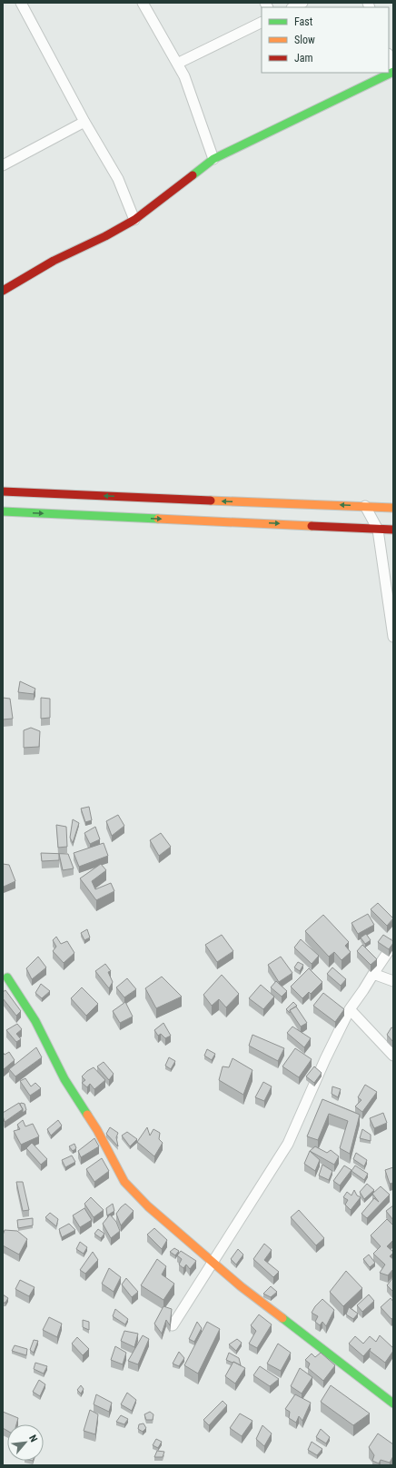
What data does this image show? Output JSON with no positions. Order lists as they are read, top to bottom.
{
  "legend": ["Fast", "Slow", "Jam"],
  "north": "top right"
}
